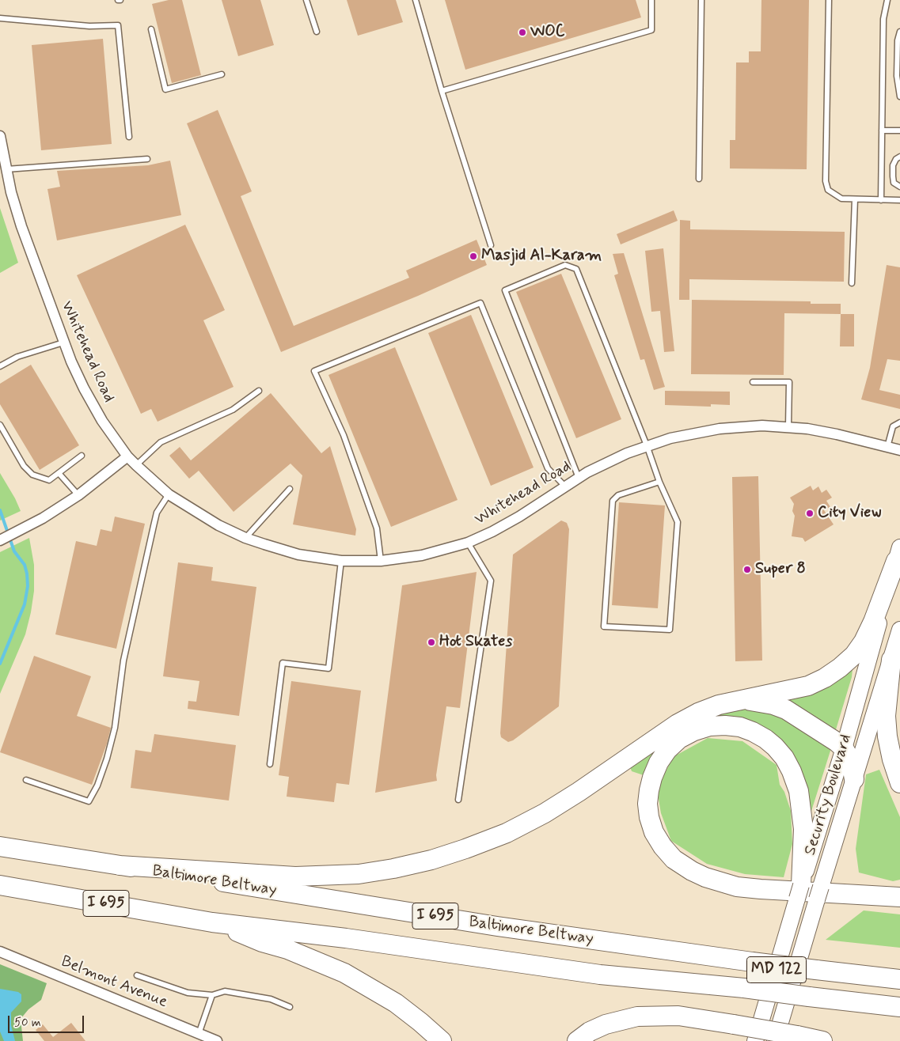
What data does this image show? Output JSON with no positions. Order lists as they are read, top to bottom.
{
  "streets": {
    "highway": ["Baltimore Beltway", "I 695"],
    "main road": ["Security Boulevard", "MD 122"],
    "street": ["Whitehead Road", "Belmont Avenue"]
  },
  "places": [
    "WOC",
    "Masjid Al-Karam",
    "City View",
    "Super 8",
    "Hot Skates"
  ],
  "scale_bar": "50 m"
}
